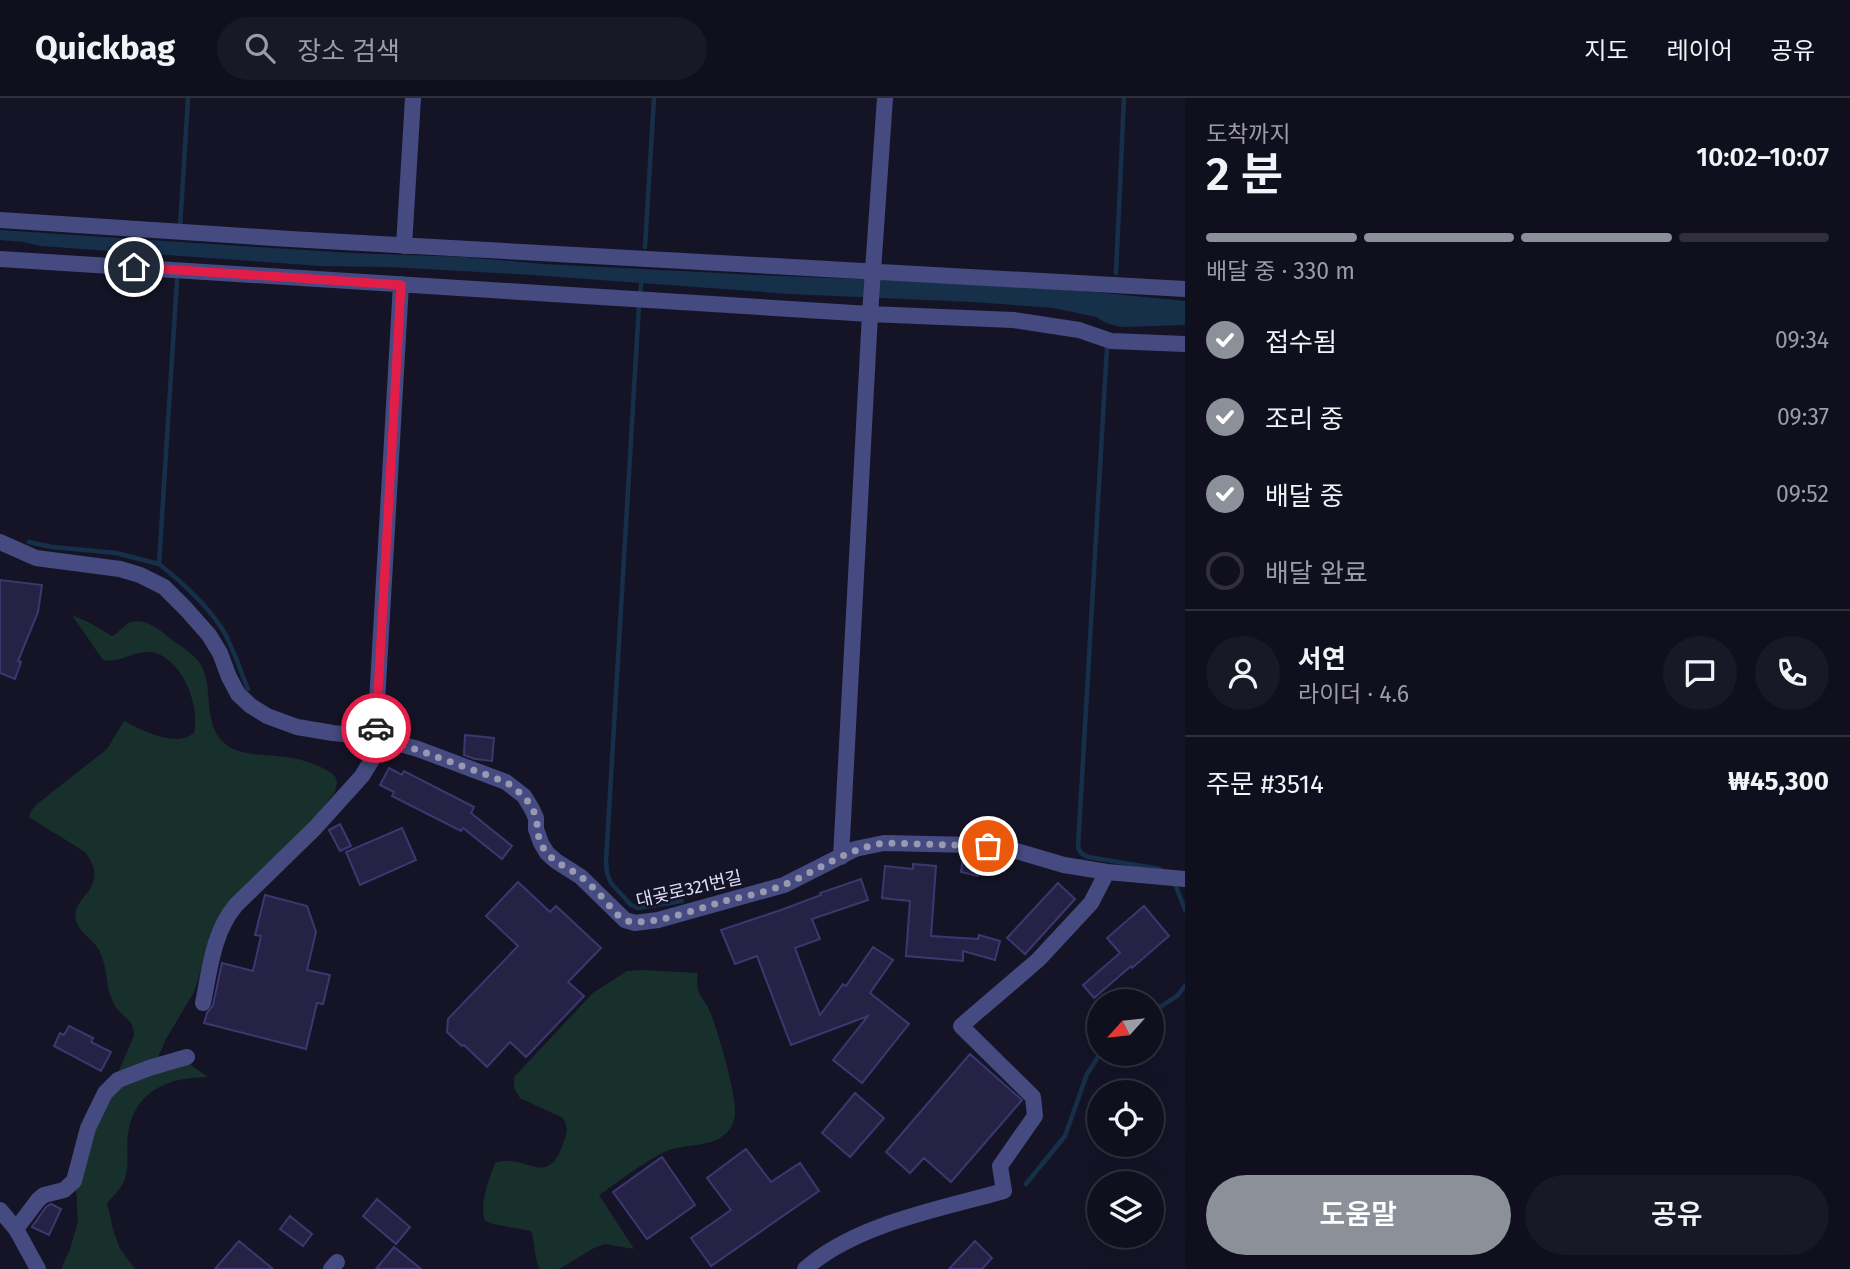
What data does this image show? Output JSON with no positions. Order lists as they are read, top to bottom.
{
  "streets": {
    "lane": ["대곶로321번길"]
  },
  "north": "bottom left",
  "page": {
    "header": "Quickbag",
    "search": "장소 검색",
    "nav": ["지도", "레이어", "공유"],
    "heading": ["2 분", "도착까지", "10:02–10:07"],
    "panel": [
      "서연",
      "라이더 · 4.6",
      "주문 #3514",
      "₩45,300"
    ],
    "bar": "배달 중 · 330 m",
    "list": [
      ["접수됨", "09:34"],
      ["조리 중", "09:37"],
      ["배달 중", "09:52"],
      "배달 완료"
    ],
    "buttons": ["도움말", "공유"]
  }
}
